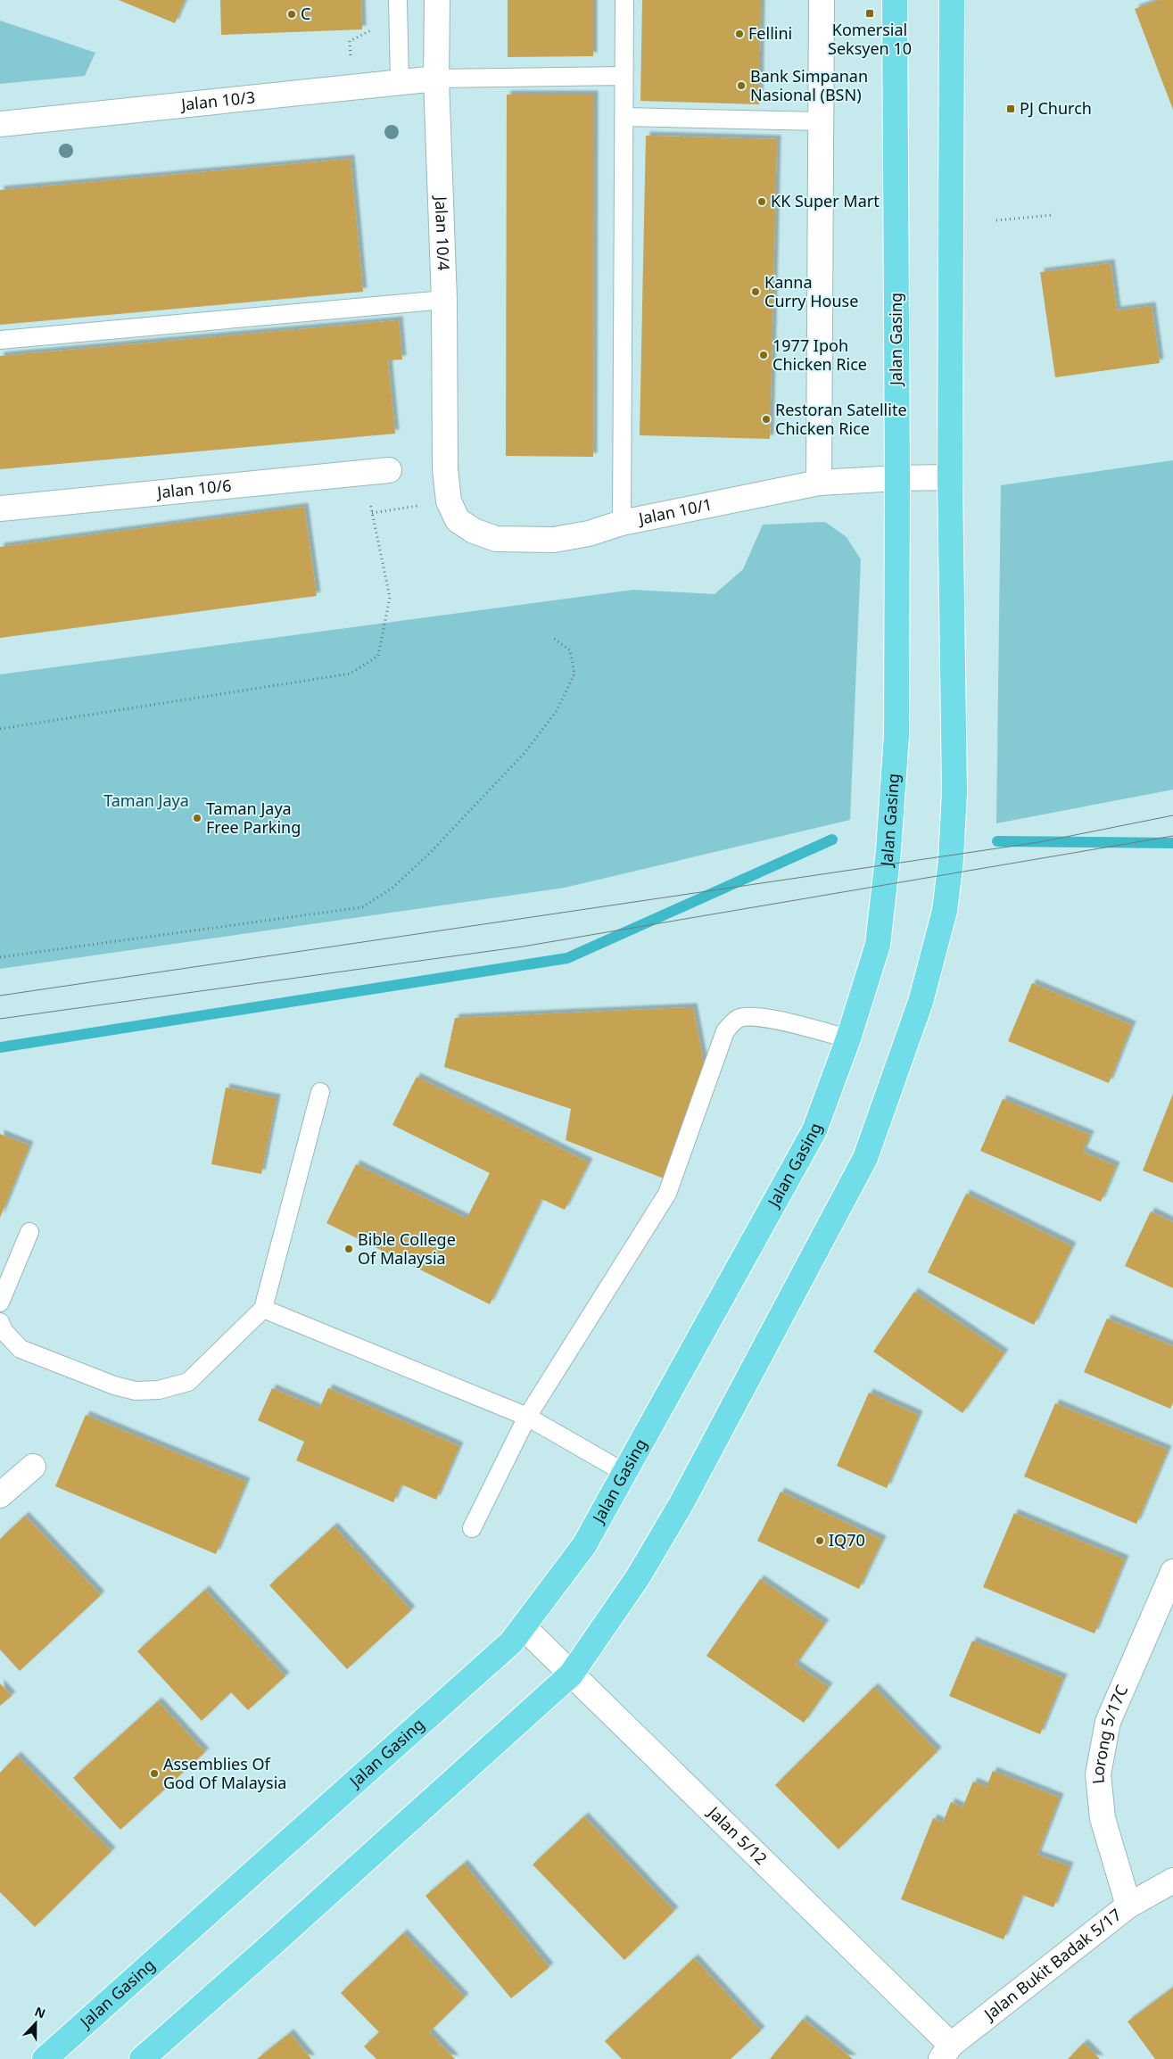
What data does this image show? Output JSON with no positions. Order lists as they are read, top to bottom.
{
  "streets": {
    "main road": ["Jalan Gasing"],
    "street": [
      "Jalan 10/3",
      "Jalan 10/4",
      "Jalan 10/6",
      "Jalan 10/1",
      "Lorong 5/17C",
      "Jalan 5/12",
      "Jalan Bukit Badak 5/17"
    ]
  },
  "crossings": [
    ["Jalan 10/3", "Jalan 10/4"],
    ["Jalan 10/4", "Jalan 10/1"],
    ["Jalan Gasing", "Jalan 10/1"],
    ["Jalan Gasing", "Jalan 5/12"],
    ["Lorong 5/17C", "Jalan Bukit Badak 5/17"],
    ["Jalan 5/12", "Jalan Bukit Badak 5/17"]
  ],
  "parks": ["Taman Jaya"],
  "places": {
    "transit": ["Komersial Seksyen 10", "PJ Church"],
    "other": [
      "C",
      "Fellini",
      "Bank Simpanan Nasional (BSN)",
      "KK Super Mart",
      "Kanna Curry House",
      "1977 Ipoh Chicken Rice",
      "Restoran Satellite Chicken Rice",
      "Taman Jaya Free Parking",
      "Bible College Of Malaysia",
      "IQ70",
      "Assemblies Of God Of Malaysia"
    ]
  },
  "north": "top"
}
